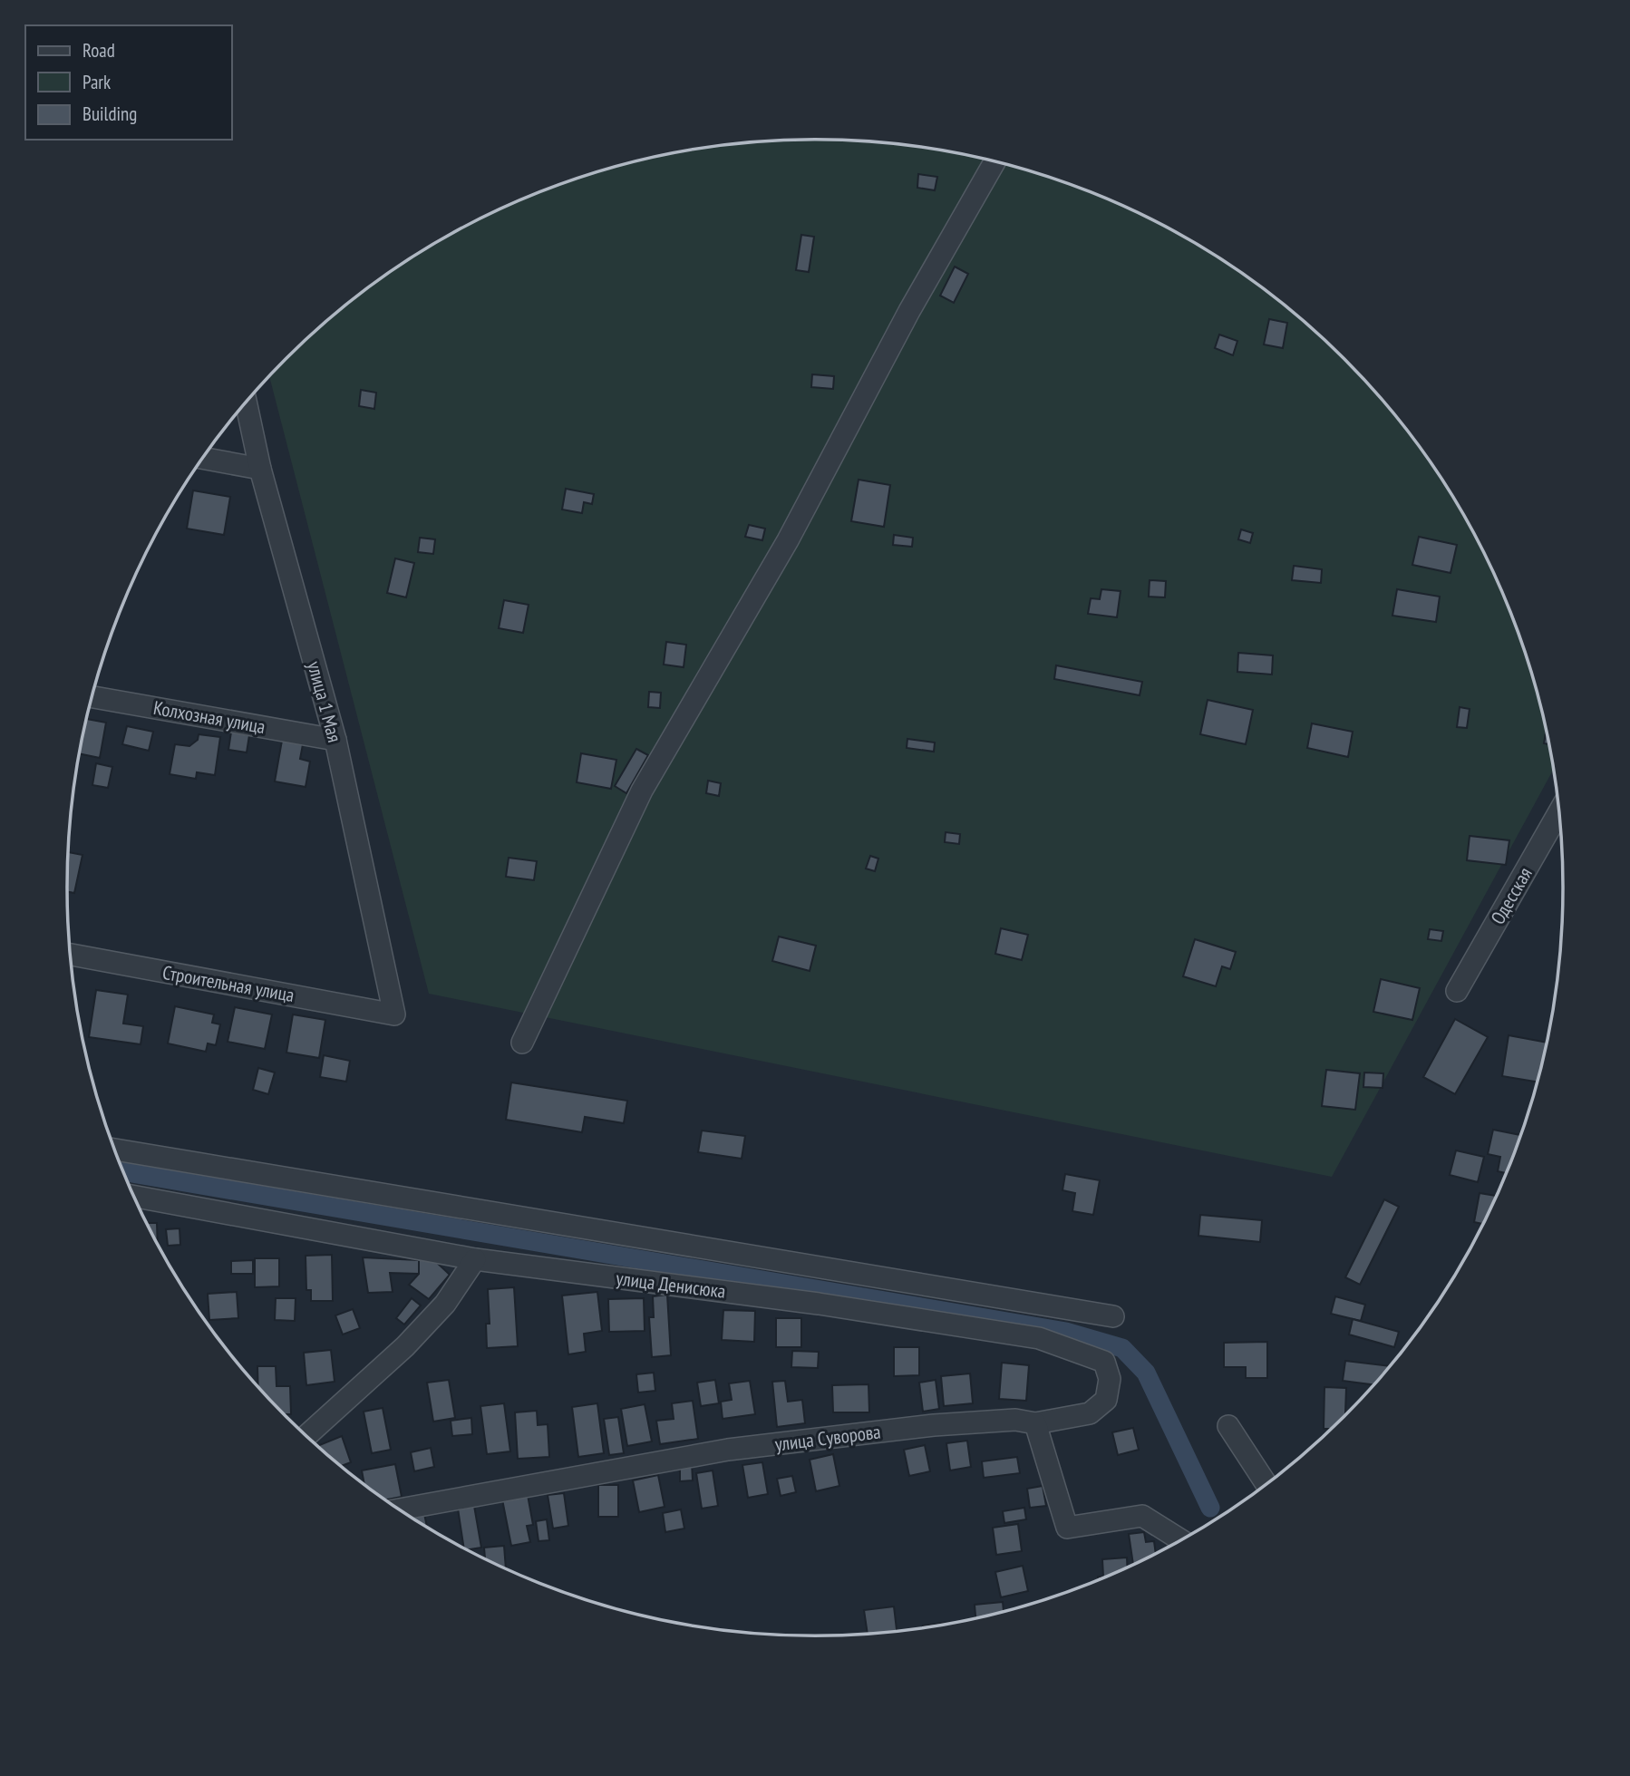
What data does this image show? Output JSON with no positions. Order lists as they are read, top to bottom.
{
  "streets": {
    "street": [
      "улица 1 Мая",
      "Колхозная улица",
      "Одесская",
      "Строительная улица",
      "улица Денисюка",
      "улица Суворова"
    ]
  },
  "crossings": [
    ["улица 1 Мая", "Колхозная улица"],
    ["улица 1 Мая", "Строительная улица"],
    ["улица Денисюка", "улица Суворова"]
  ],
  "legend": ["Road", "Park", "Building"]
}
